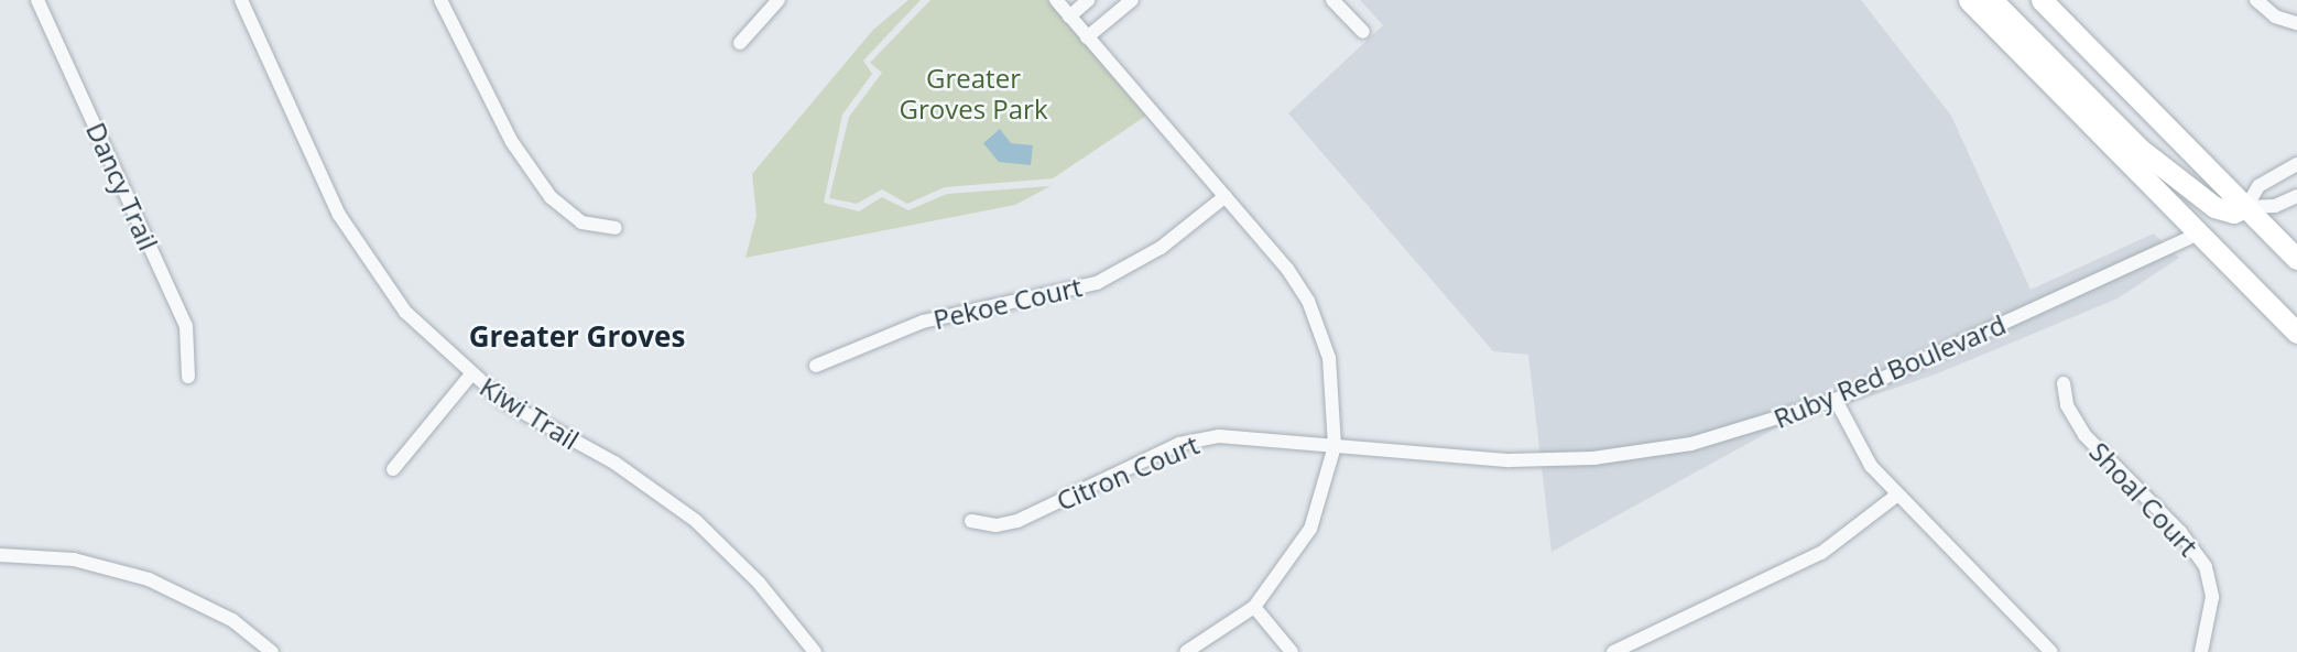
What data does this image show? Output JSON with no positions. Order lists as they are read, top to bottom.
{
  "streets": {
    "street": [
      "Dancy Trail",
      "Pekoe Court",
      "Ruby Red Boulevard",
      "Kiwi Trail",
      "Citron Court",
      "Shoal Court"
    ]
  },
  "crossings": [
    ["Ruby Red Boulevard", "Citron Court"]
  ],
  "districts": ["Greater Groves"],
  "parks": ["Greater Groves Park"]
}
